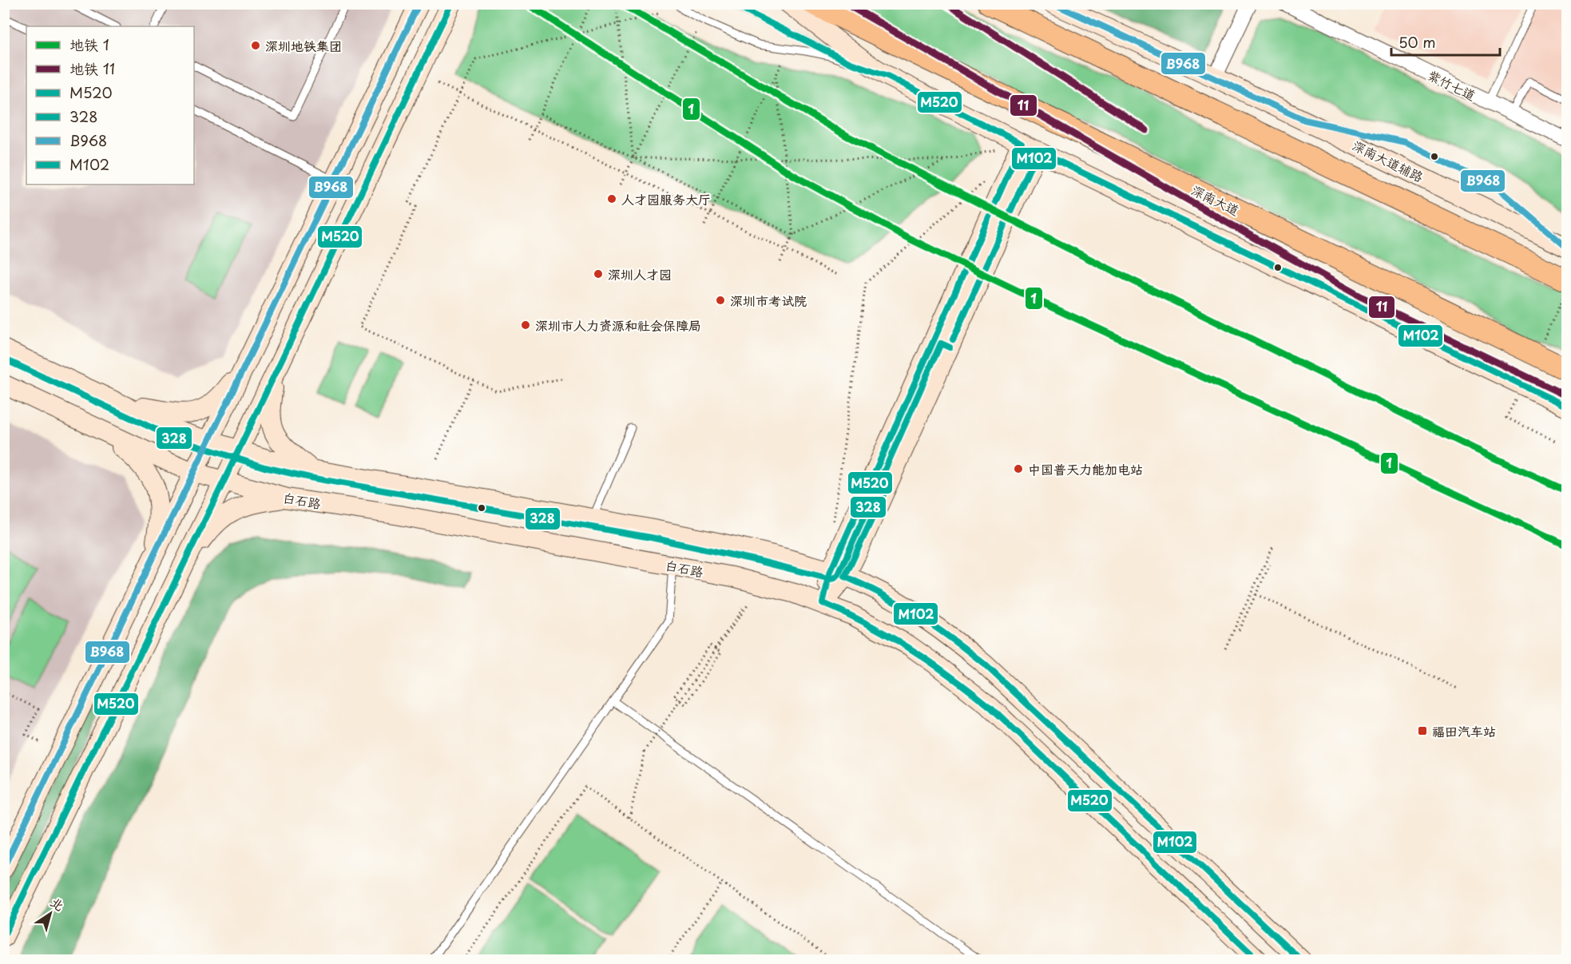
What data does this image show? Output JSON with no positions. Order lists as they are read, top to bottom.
{
  "streets": {
    "main road": ["深南大道辅路", "深南大道", "白石路"],
    "street": ["紫竹七道"]
  },
  "places": {
    "other": [
      "深圳地铁集团",
      "人才园服务大厅",
      "深圳人才园",
      "深圳市考试院",
      "深圳市人力资源和社会保障局",
      "中国普天力能加电站"
    ],
    "transit": ["福田汽车站"]
  },
  "lines": [
    "metro line 1",
    "metro line 11",
    "transit line M520",
    "transit line B968",
    "transit line M102",
    "transit line 328"
  ],
  "legend": [
    "地铁 1",
    "地铁 11",
    "M520",
    "328",
    "B968",
    "M102"
  ],
  "scale_bar": "50 m",
  "north": "top right"
}
